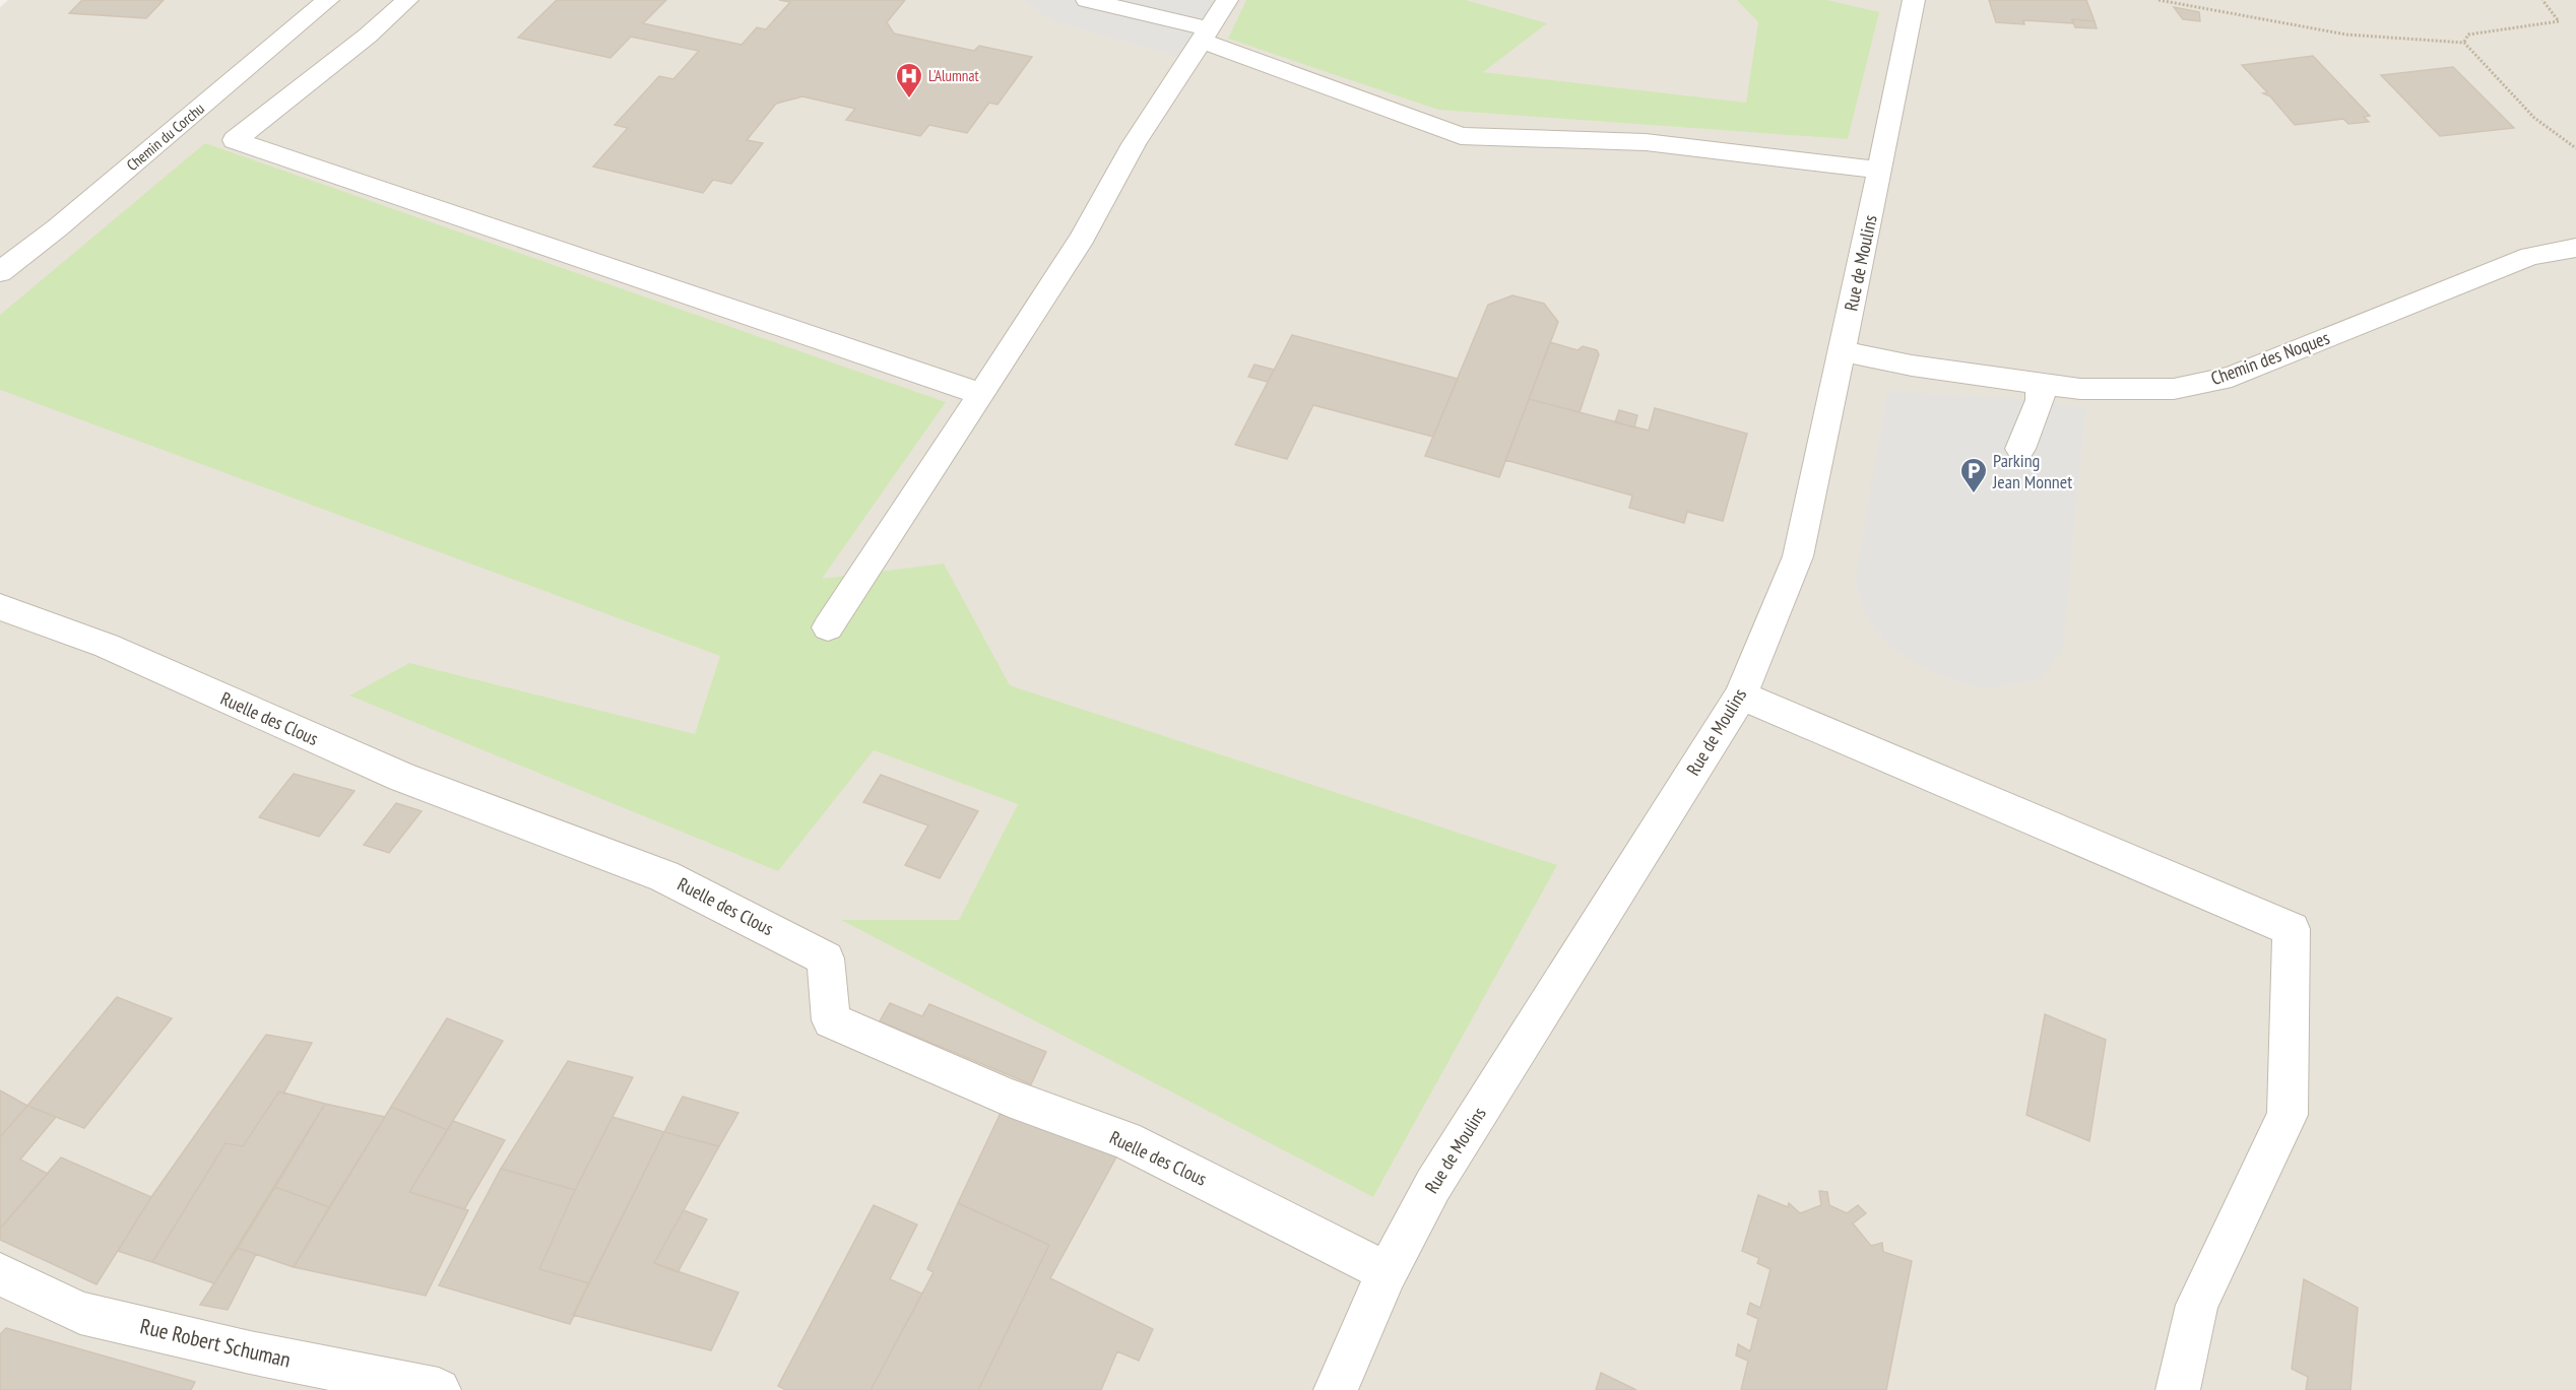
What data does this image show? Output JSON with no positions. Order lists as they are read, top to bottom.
{
  "streets": {
    "street": [
      "Chemin du Corchu",
      "Rue de Moulins",
      "Chemin des Noques",
      "Ruelle des Clous",
      "Rue Robert Schuman"
    ]
  },
  "crossings": [
    ["Rue de Moulins", "Chemin des Noques"],
    ["Rue de Moulins", "Ruelle des Clous"]
  ],
  "places": {
    "hospital": ["L'Alumnat"],
    "parking": ["Parking Jean Monnet"]
  }
}
